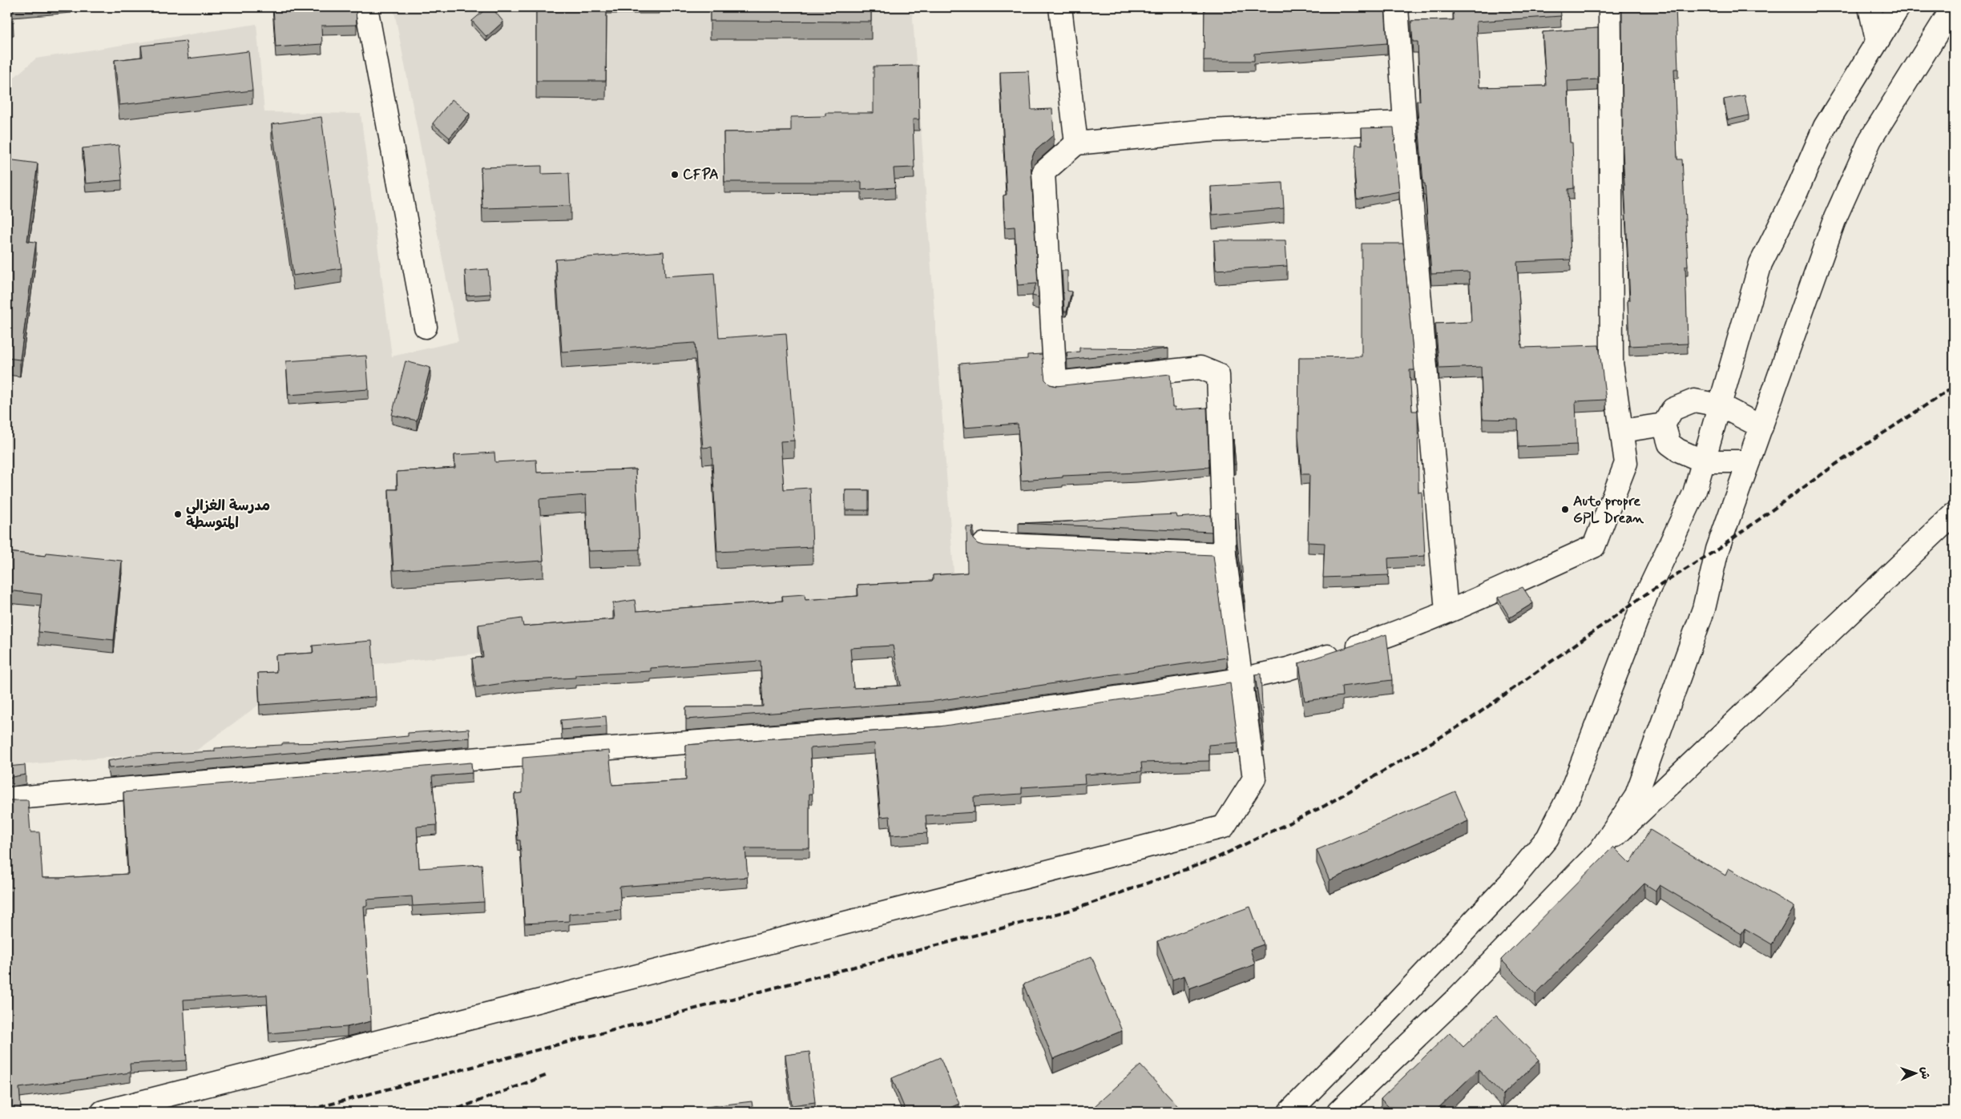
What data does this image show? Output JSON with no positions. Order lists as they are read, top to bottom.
{
  "places": ["CFPA", "Auto propre GPL Drean", "مدرسة الغزالي المتوسطة"],
  "north": "right"
}
